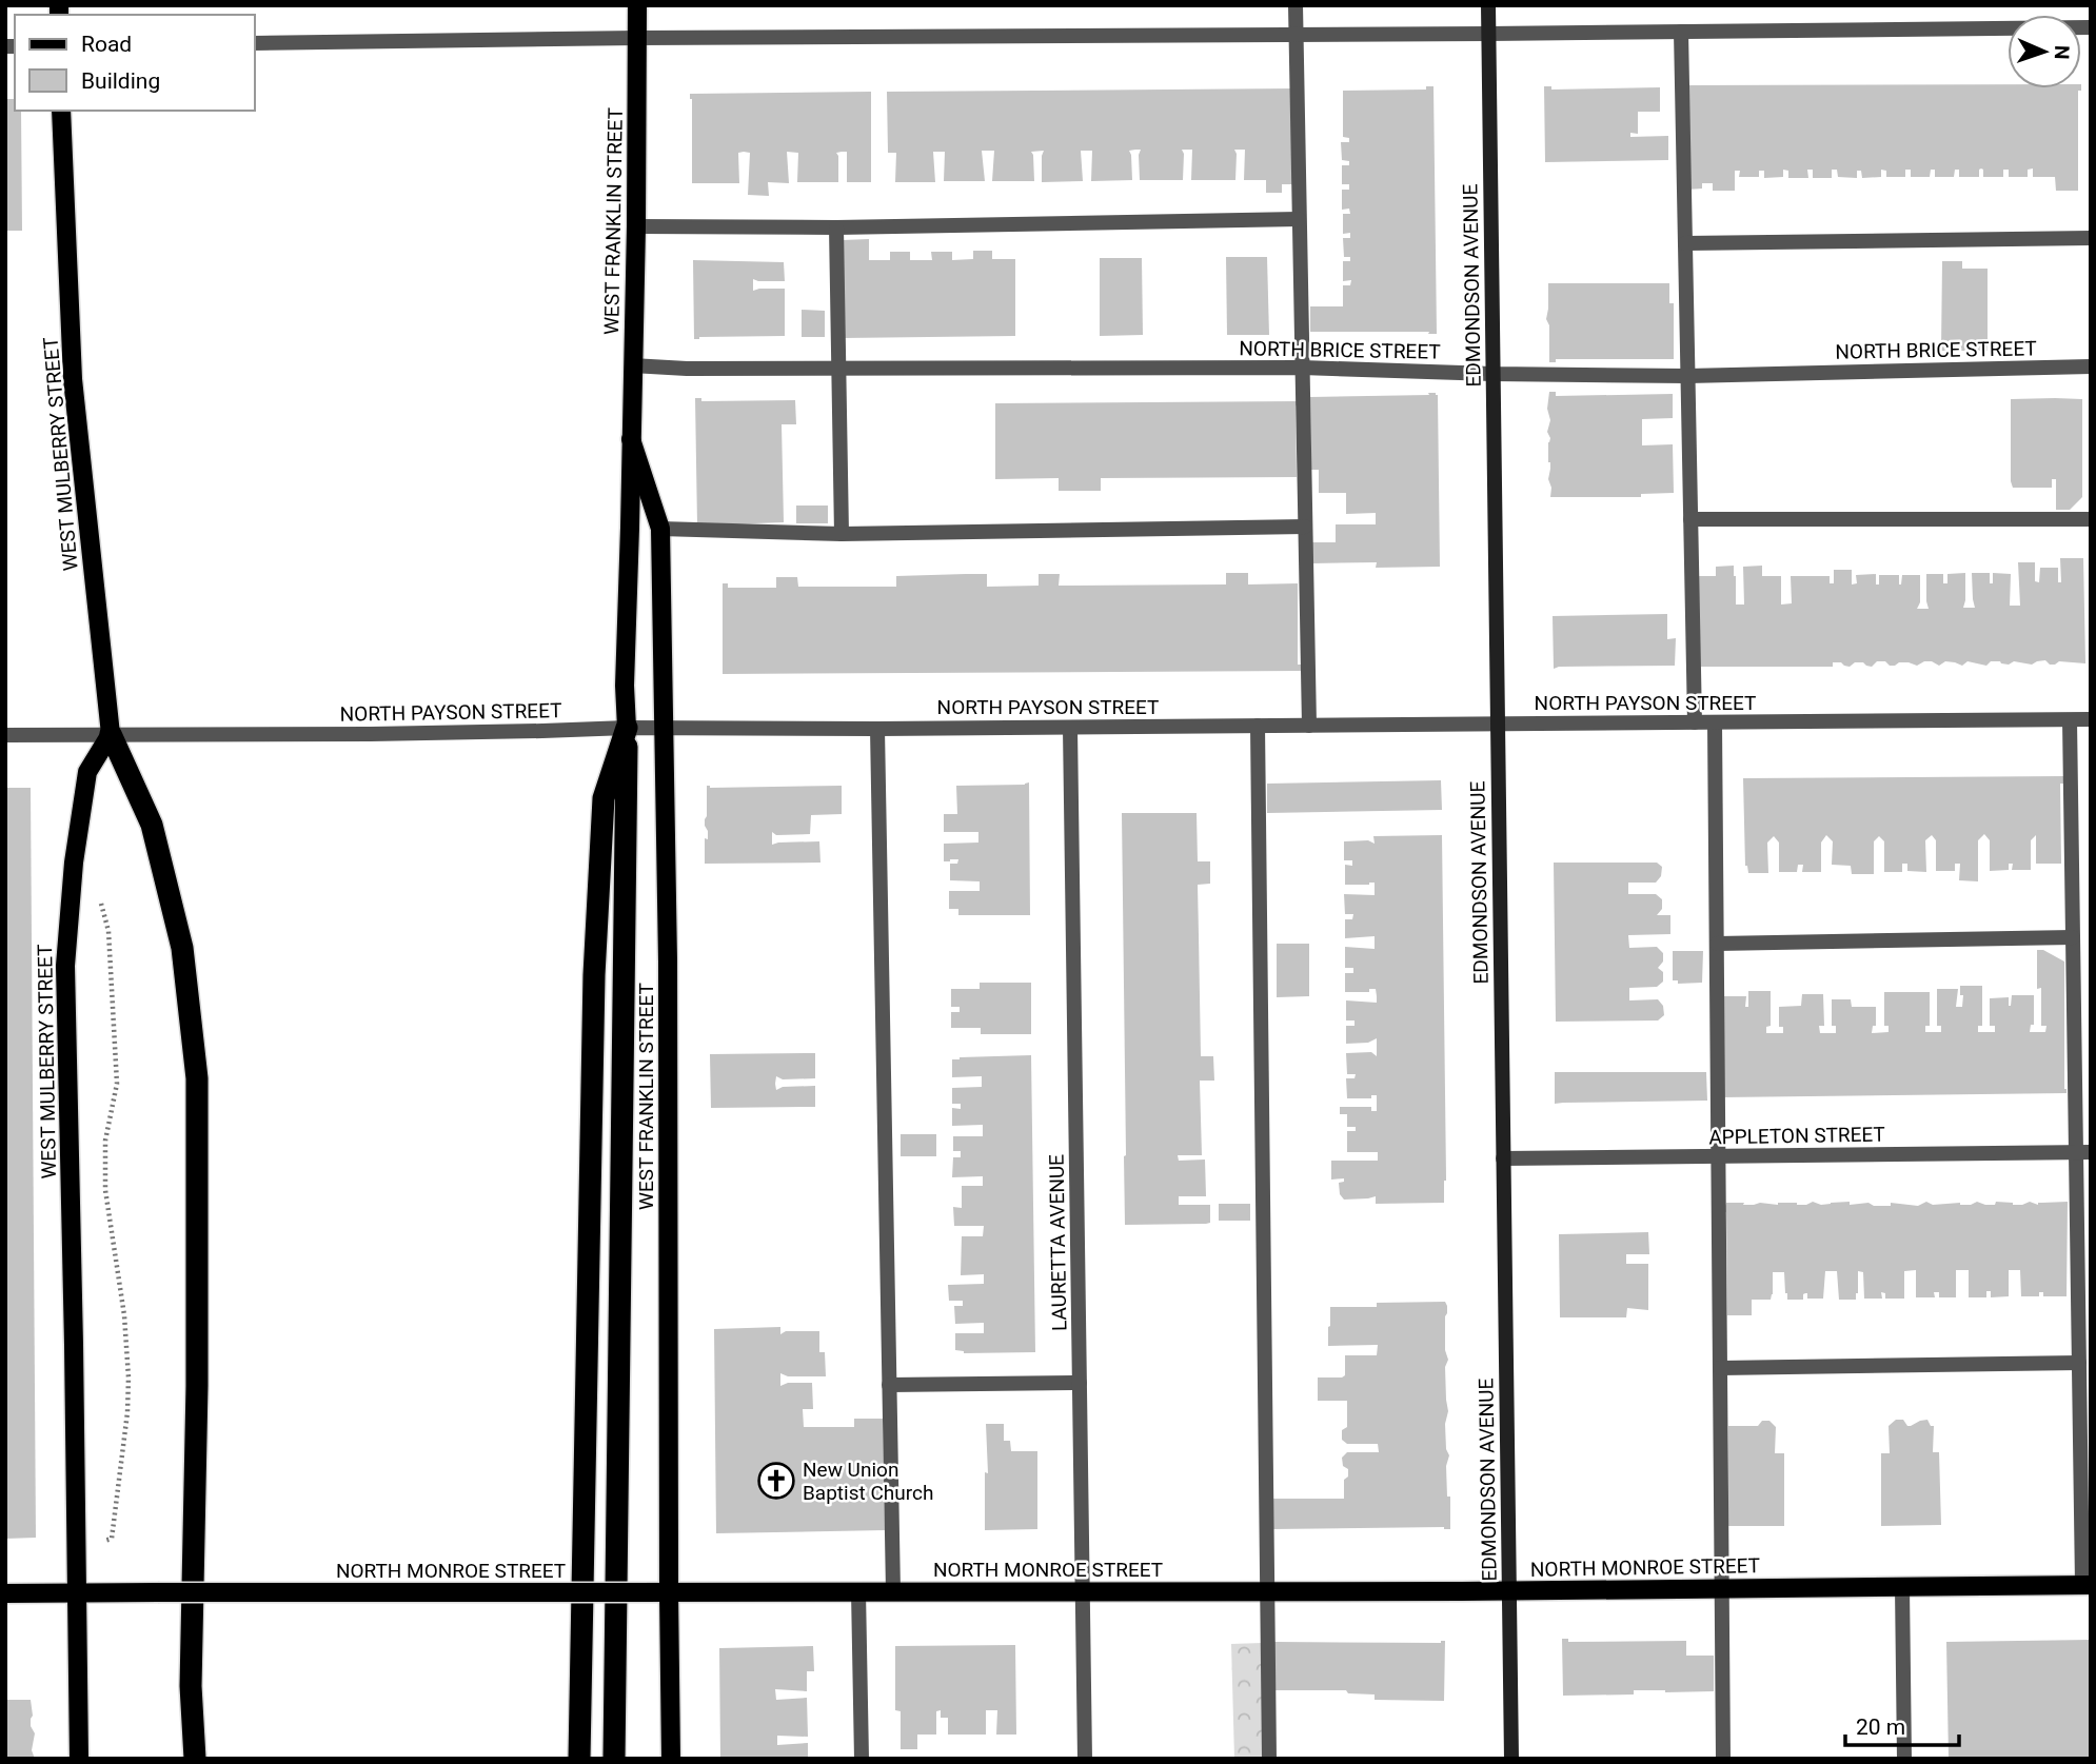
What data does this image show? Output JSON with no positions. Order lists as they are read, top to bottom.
{
  "streets": {
    "main road": [
      "WEST FRANKLIN STREET",
      "EDMONDSON AVENUE",
      "WEST MULBERRY STREET",
      "NORTH MONROE STREET"
    ],
    "street": [
      "NORTH BRICE STREET",
      "NORTH PAYSON STREET",
      "APPLETON STREET",
      "LAURETTA AVENUE"
    ]
  },
  "crossings": [
    ["WEST FRANKLIN STREET", "NORTH BRICE STREET"],
    ["WEST FRANKLIN STREET", "NORTH PAYSON STREET"],
    ["WEST FRANKLIN STREET", "NORTH MONROE STREET"],
    ["EDMONDSON AVENUE", "NORTH BRICE STREET"],
    ["EDMONDSON AVENUE", "NORTH PAYSON STREET"],
    ["EDMONDSON AVENUE", "APPLETON STREET"],
    ["EDMONDSON AVENUE", "NORTH MONROE STREET"],
    ["WEST MULBERRY STREET", "NORTH PAYSON STREET"],
    ["WEST MULBERRY STREET", "NORTH MONROE STREET"],
    ["NORTH PAYSON STREET", "LAURETTA AVENUE"],
    ["LAURETTA AVENUE", "NORTH MONROE STREET"]
  ],
  "places": {
    "church": ["New Union Baptist Church"]
  },
  "legend": ["Road", "Building"],
  "scale_bar": "20 m",
  "north": "right"
}
